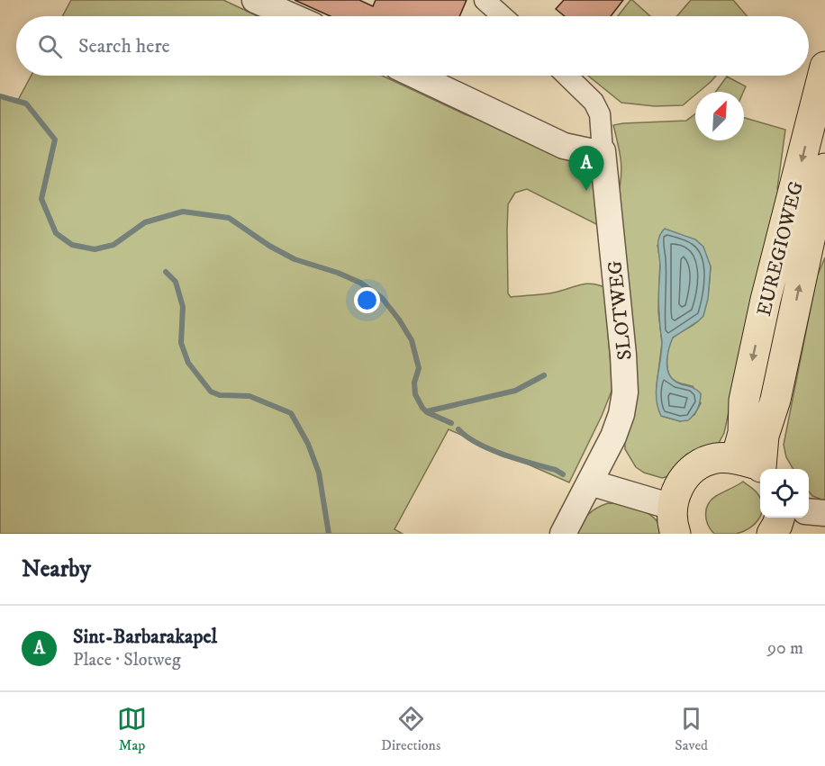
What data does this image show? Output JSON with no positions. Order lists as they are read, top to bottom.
{
  "streets": {
    "main road": ["EUREGIOWEG"],
    "street": ["SLOTWEG"]
  },
  "north": "top right",
  "page": {
    "search": "Search here",
    "pins": "A",
    "heading": "Nearby",
    "list": [
      {
        "mark": "A",
        "name": "Sint-Barbarakapel",
        "note": "Place · Slotweg",
        "value": "90 m"
      }
    ],
    "nav": ["Map", "Directions", "Saved"]
  }
}
